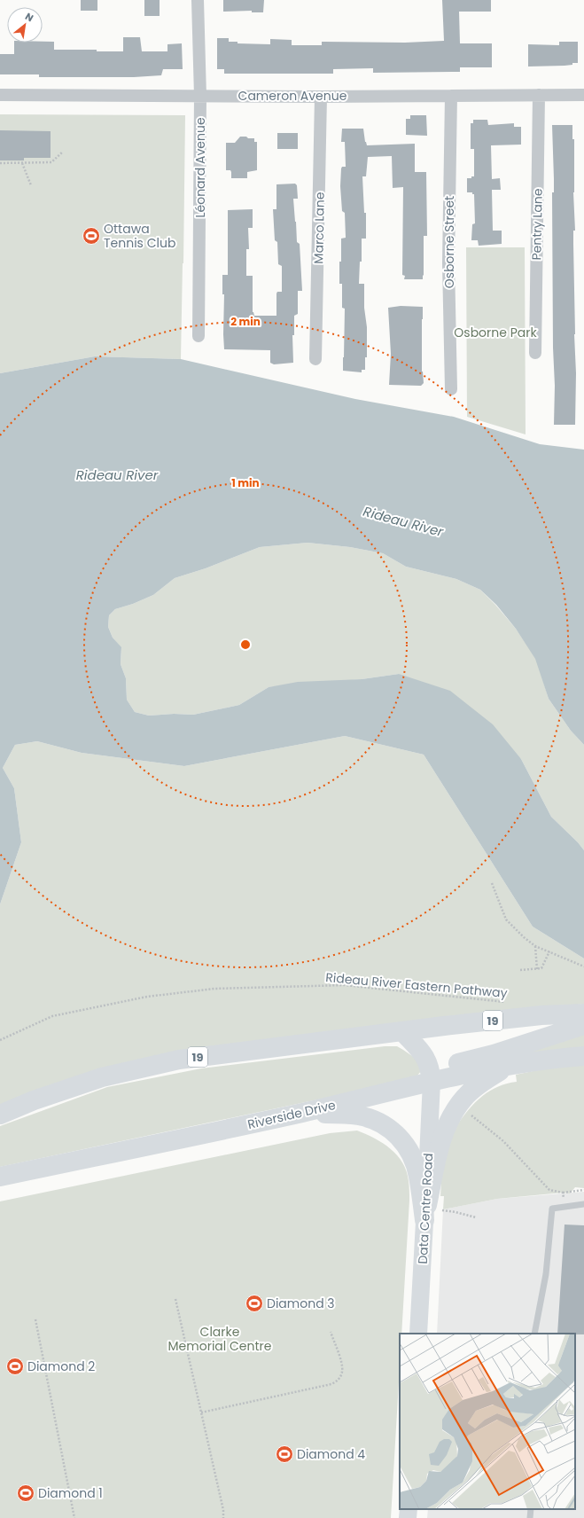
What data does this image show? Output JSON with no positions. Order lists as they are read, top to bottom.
{
  "streets": {
    "main road": ["19", "Riverside Drive", "Data Centre Road"],
    "street": [
      "Cameron Avenue",
      "Léonard Avenue",
      "Pentry Lane",
      "Marco Lane",
      "Osborne Street"
    ],
    "path": ["Rideau River Eastern Pathway"]
  },
  "crossings": [
    ["Cameron Avenue", "Léonard Avenue"],
    ["Cameron Avenue", "Pentry Lane"],
    ["Cameron Avenue", "Marco Lane"],
    ["Cameron Avenue", "Osborne Street"],
    ["Riverside Drive", "Data Centre Road"]
  ],
  "water": ["Rideau River"],
  "parks": ["Osborne Park", "Clarke Memorial Centre"],
  "places": {
    "sports": [
      "Ottawa Tennis Club",
      "Diamond 3",
      "Diamond 2",
      "Diamond 4",
      "Diamond 1"
    ]
  },
  "north": "top right",
  "rings": ["2 min", "1 min"]
}
